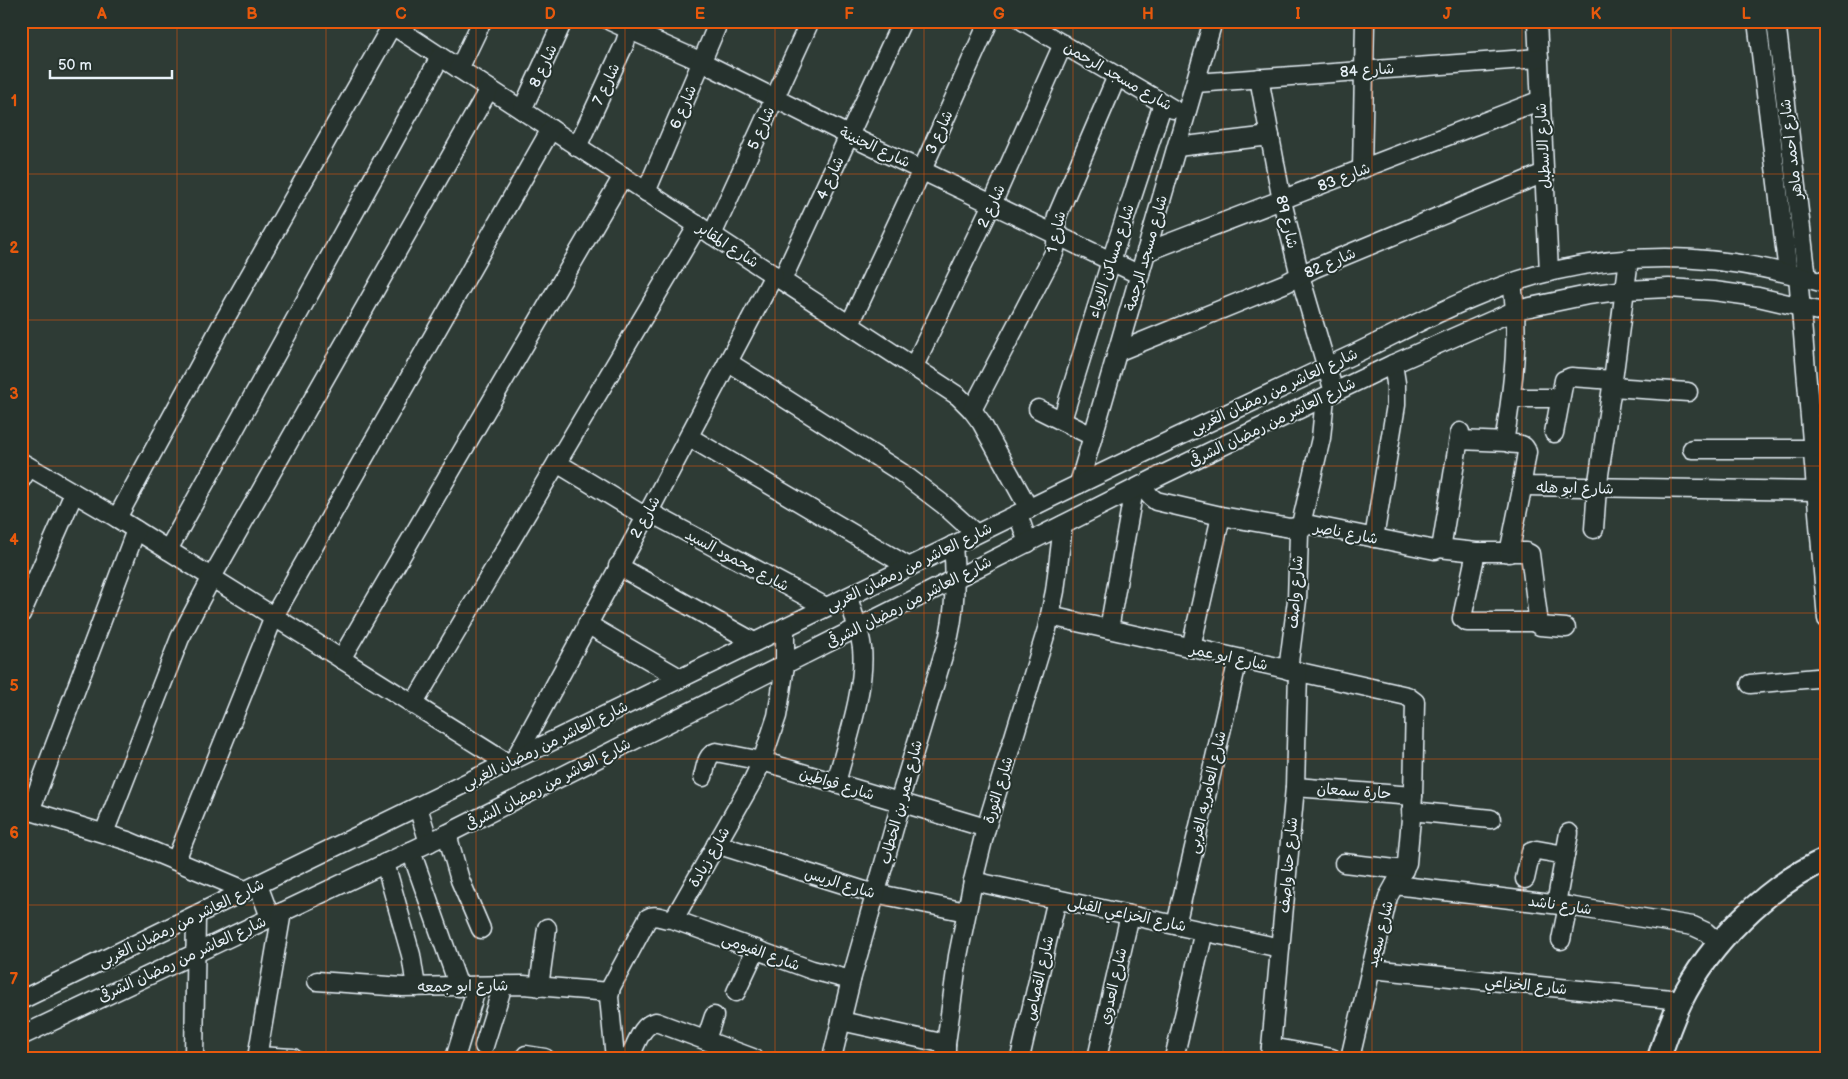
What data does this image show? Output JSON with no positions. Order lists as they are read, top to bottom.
{
  "streets": {
    "street": [
      "شارع 8",
      "شارع 84",
      "شارع مسجد الرحمن",
      "شارع 7",
      "شارع 6",
      "شارع 5",
      "شارع 3",
      "شارع الاسطبل",
      "شارع الجنينة",
      "شارع احمد ماهر",
      "شارع 83",
      "شارع 4",
      "شارع 2",
      "شارع 89",
      "شارع 1",
      "شارع المقابر",
      "شارع مسجد الرحمة",
      "شارع مساكن الايواء",
      "شارع 82",
      "شارع العاشر من رمضان الغربى",
      "شارع العاشر من رمضان الشرقى",
      "شارع ابو هله",
      "شارع ناصر",
      "شارع محمود السيد",
      "شارع واصف",
      "شارع ابو عمر",
      "شارع قواطين",
      "شارع الثورة",
      "حارة سمعان",
      "شارع العامريه الغربى",
      "شارع عمر بن الخطاب",
      "شارع زيادة",
      "شارع حنا واصف",
      "شارع الريس",
      "شارع ناشد",
      "شارع الخزاعي القبلى",
      "شارع سعيد",
      "شارع الفيومى",
      "شارع القصاص",
      "شارع الخزاعي",
      "شارع ابو جمعه",
      "شارع العدوى"
    ]
  },
  "crossings": [
    ["شارع 8", "شارع المقابر"],
    ["شارع 84", "شارع الاسطبل"],
    ["شارع 84", "شارع 89"],
    ["شارع 84", "شارع مسجد الرحمة"],
    ["شارع مسجد الرحمن", "شارع 2"],
    ["شارع مسجد الرحمن", "شارع 1"],
    ["شارع مسجد الرحمن", "شارع مسجد الرحمة"],
    ["شارع مسجد الرحمن", "شارع مساكن الايواء"],
    ["شارع 7", "شارع الجنينة"],
    ["شارع 7", "شارع المقابر"],
    ["شارع 6", "شارع الجنينة"],
    ["شارع 6", "شارع المقابر"],
    ["شارع 5", "شارع الجنينة"],
    ["شارع 5", "شارع المقابر"],
    ["شارع 5", "شارع محمود السيد"],
    ["شارع 3", "شارع الجنينة"],
    ["شارع 3", "شارع المقابر"],
    ["شارع الاسطبل", "شارع 83"],
    ["شارع الاسطبل", "شارع 82"],
    ["شارع الاسطبل", "شارع العاشر من رمضان الغربى"],
    ["شارع الجنينة", "شارع 4"],
    ["شارع الجنينة", "شارع 2"],
    ["شارع الجنينة", "شارع 1"],
    ["شارع الجنينة", "شارع مسجد الرحمة"],
    ["شارع الجنينة", "شارع مساكن الايواء"],
    ["شارع احمد ماهر", "شارع العاشر من رمضان الغربى"],
    ["شارع احمد ماهر", "شارع العاشر من رمضان الشرقى"],
    ["شارع احمد ماهر", "شارع ابو هله"],
    ["شارع 83", "شارع 89"],
    ["شارع 83", "شارع مسجد الرحمة"],
    ["شارع 4", "شارع 2"],
    ["شارع 4", "شارع المقابر"],
    ["شارع 2", "شارع المقابر"],
    ["شارع 2", "شارع العاشر من رمضان الغربى"],
    ["شارع 2", "شارع محمود السيد"],
    ["شارع 89", "شارع 82"],
    ["شارع 89", "شارع العاشر من رمضان الغربى"],
    ["شارع 89", "شارع العاشر من رمضان الشرقى"],
    ["شارع 89", "شارع واصف"],
    ["شارع 1", "شارع المقابر"],
    ["شارع المقابر", "شارع العاشر من رمضان الغربى"],
    ["شارع المقابر", "شارع العاشر من رمضان الشرقى"],
    ["شارع مسجد الرحمة", "شارع 82"],
    ["شارع مسجد الرحمة", "شارع العاشر من رمضان الغربى"],
    ["شارع العاشر من رمضان الغربى", "شارع محمود السيد"],
    ["شارع العاشر من رمضان الغربى", "شارع عمر بن الخطاب"],
    ["شارع العاشر من رمضان الغربى", "شارع زيادة"],
    ["شارع العاشر من رمضان الشرقى", "شارع ناصر"],
    ["شارع العاشر من رمضان الشرقى", "شارع واصف"],
    ["شارع العاشر من رمضان الشرقى", "شارع الثورة"],
    ["شارع العاشر من رمضان الشرقى", "شارع عمر بن الخطاب"],
    ["شارع العاشر من رمضان الشرقى", "شارع زيادة"],
    ["شارع ناصر", "شارع واصف"],
    ["شارع واصف", "شارع ابو عمر"],
    ["شارع واصف", "شارع حنا واصف"],
    ["شارع ابو عمر", "شارع الثورة"],
    ["شارع ابو عمر", "شارع العامريه الغربى"],
    ["شارع ابو عمر", "شارع حنا واصف"],
    ["شارع ابو عمر", "شارع سعيد"],
    ["شارع قواطين", "شارع الثورة"],
    ["شارع قواطين", "شارع عمر بن الخطاب"],
    ["شارع قواطين", "شارع زيادة"],
    ["شارع الثورة", "شارع الريس"],
    ["شارع الثورة", "شارع الخزاعي القبلى"],
    ["حارة سمعان", "شارع حنا واصف"],
    ["حارة سمعان", "شارع سعيد"],
    ["شارع العامريه الغربى", "شارع الخزاعي القبلى"],
    ["شارع عمر بن الخطاب", "شارع الريس"],
    ["شارع عمر بن الخطاب", "شارع الفيومى"],
    ["شارع زيادة", "شارع الريس"],
    ["شارع زيادة", "شارع الفيومى"],
    ["شارع حنا واصف", "شارع الخزاعي القبلى"],
    ["شارع ناشد", "شارع سعيد"],
    ["شارع الخزاعي القبلى", "شارع القصاص"],
    ["شارع الخزاعي القبلى", "شارع العدوى"],
    ["شارع سعيد", "شارع الخزاعي"]
  ],
  "scale_bar": "50 m",
  "grid": {
    "columns": [
      "A",
      "B",
      "C",
      "D",
      "E",
      "F",
      "G",
      "H",
      "I",
      "J",
      "K",
      "L"
    ],
    "rows": [
      "1",
      "2",
      "3",
      "4",
      "5",
      "6",
      "7"
    ]
  }
}
